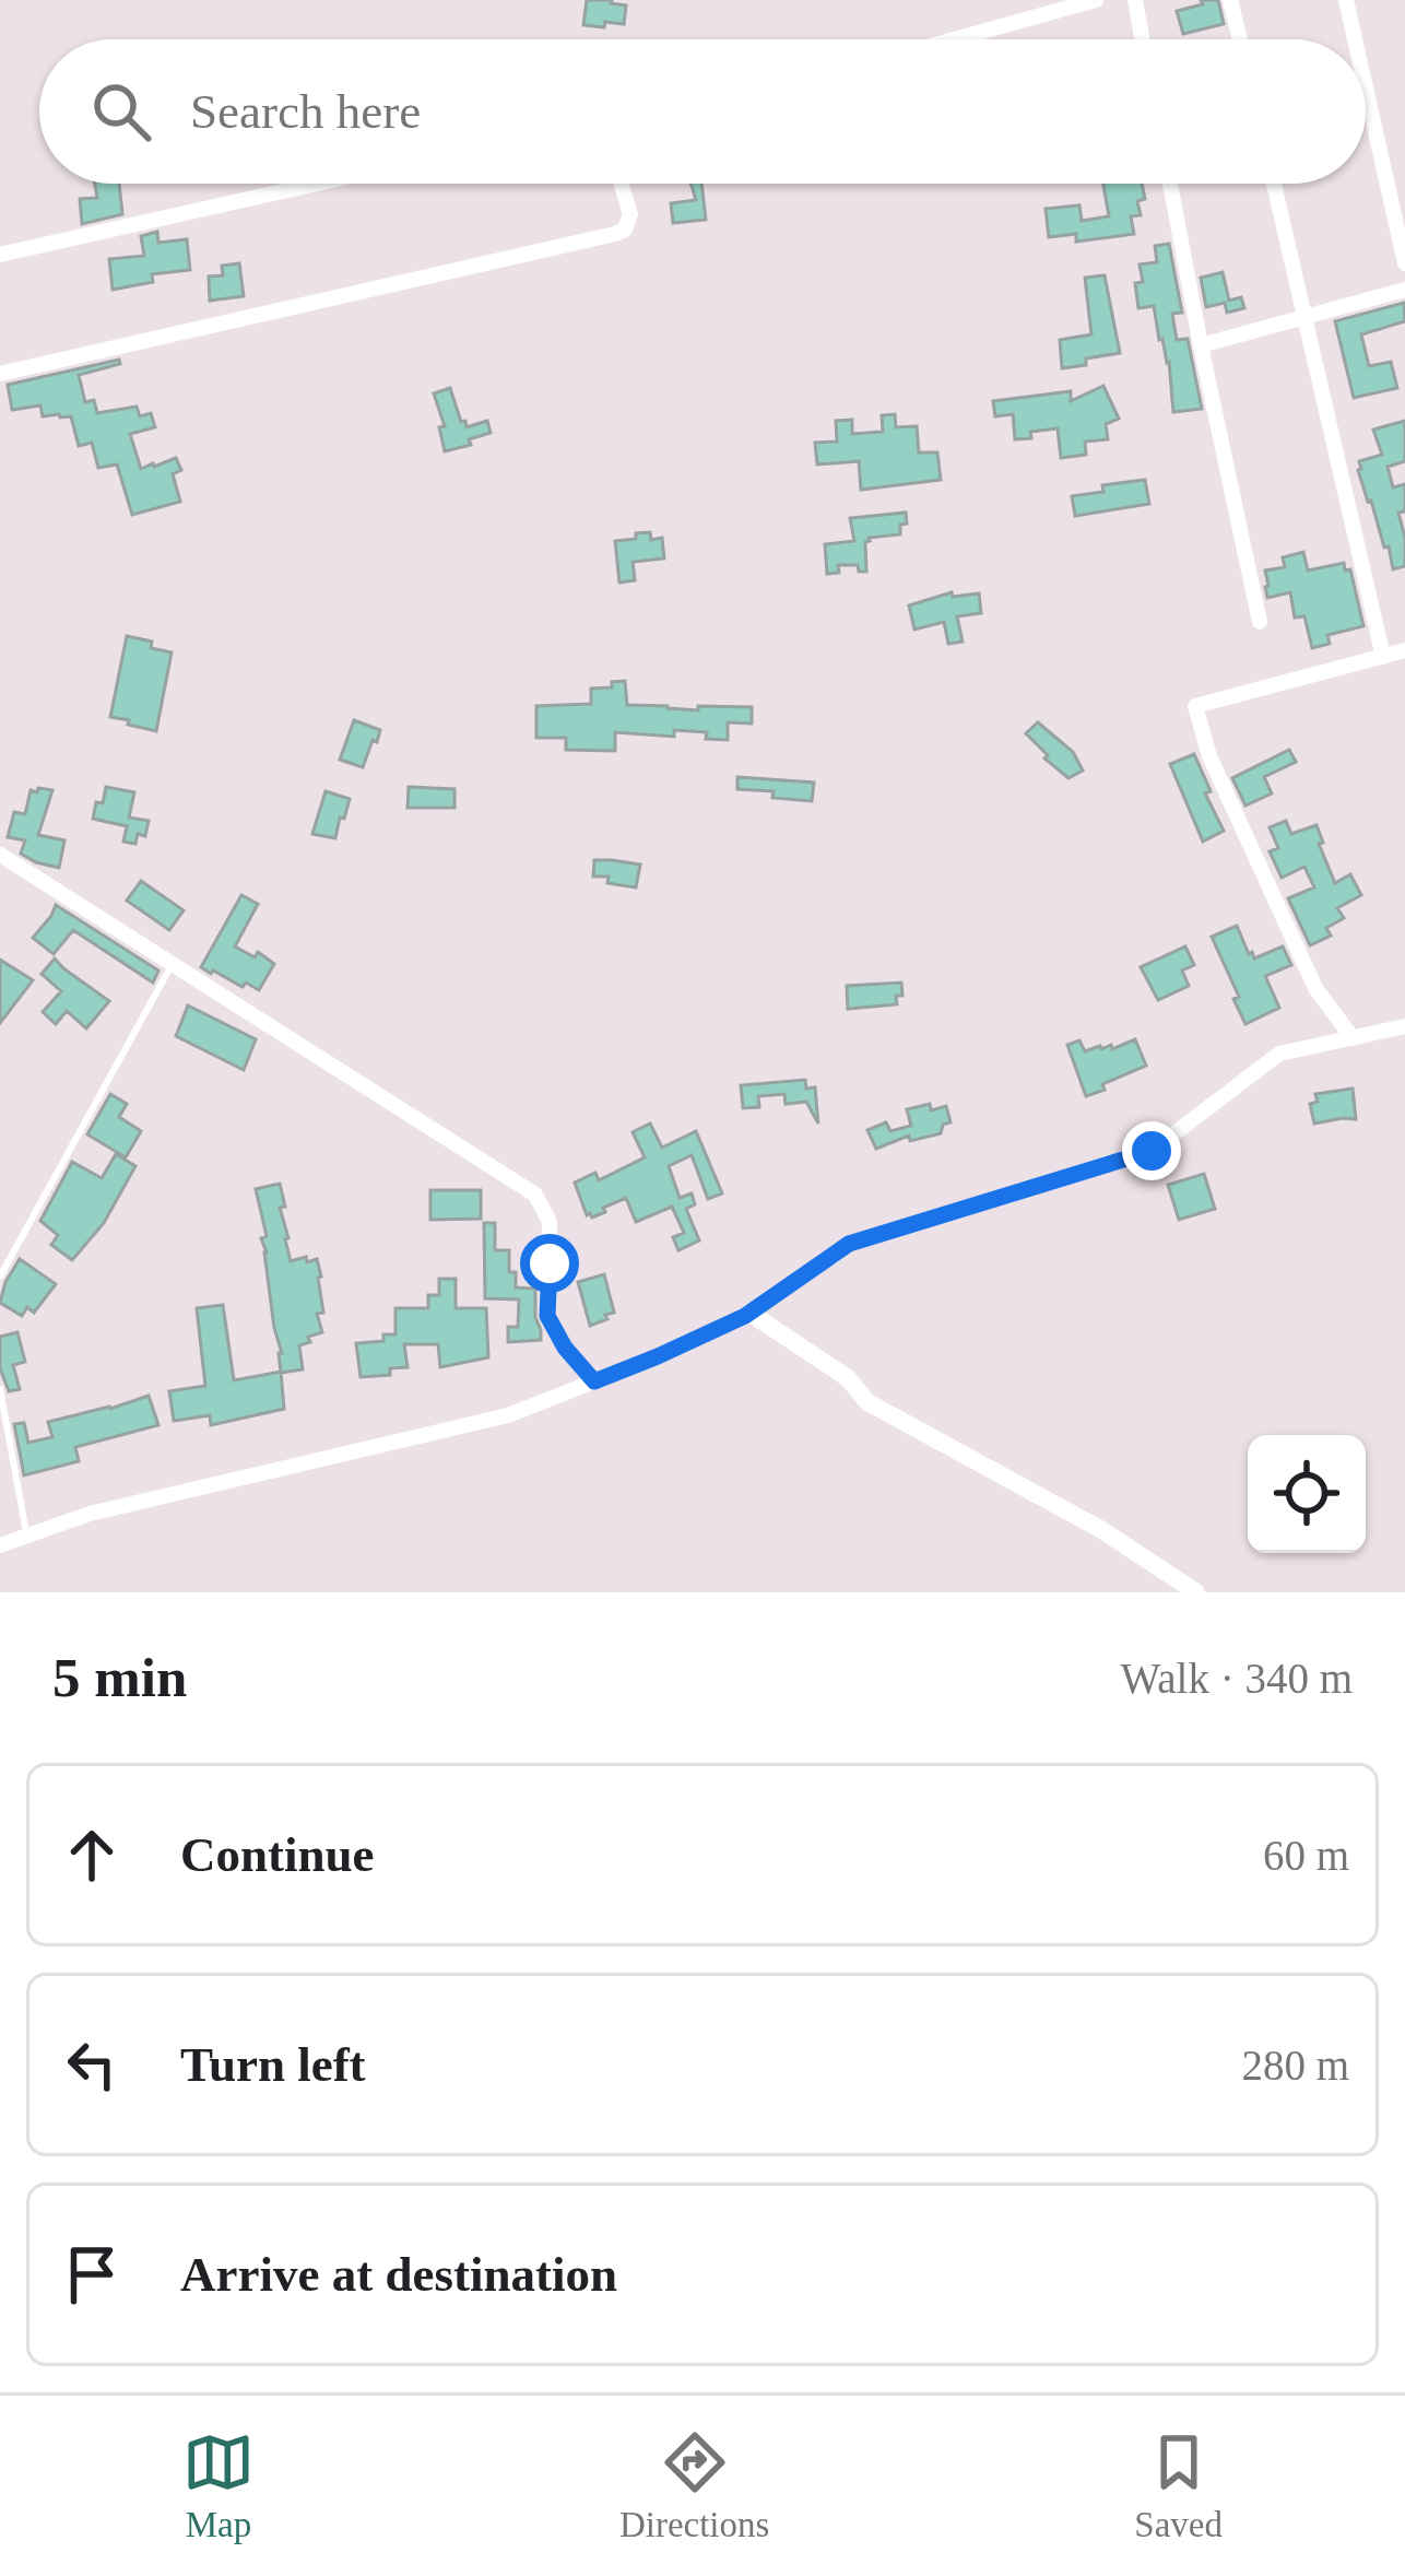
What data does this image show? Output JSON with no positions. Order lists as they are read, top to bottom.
{
  "page": {
    "search": "Search here",
    "heading": ["5 min", "Walk · 340 m"],
    "list": [
      ["Continue", "60 m"],
      ["Turn left", "280 m"],
      "Arrive at destination"
    ],
    "nav": ["Map", "Directions", "Saved"]
  }
}
